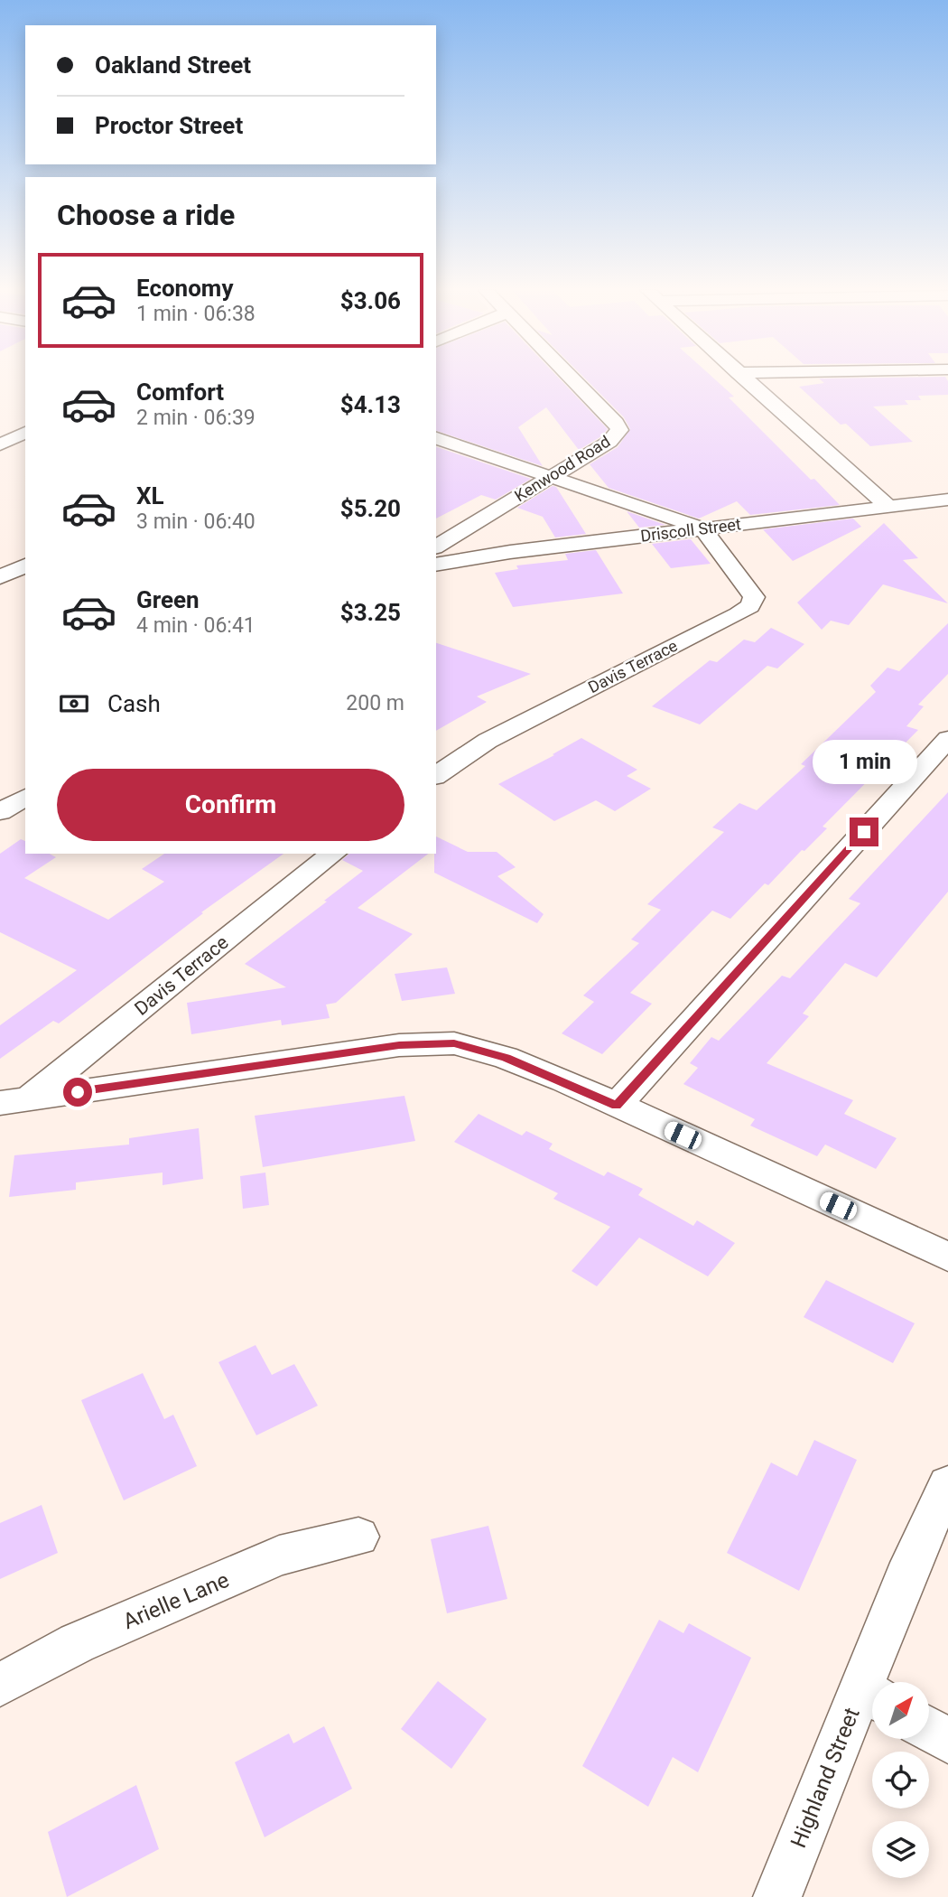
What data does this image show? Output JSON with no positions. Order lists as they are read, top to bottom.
{
  "streets": {
    "street": [
      "Kenwood Road",
      "Driscoll Street",
      "Davis Terrace",
      "Arielle Lane",
      "Highland Street"
    ]
  },
  "crossings": [
    ["Driscoll Street", "Davis Terrace"]
  ],
  "north": "top right",
  "page": {
    "banner": ["Oakland Street", "Proctor Street"],
    "heading": "Choose a ride",
    "list": [
      {
        "name": "Economy",
        "note": "1 min · 06:38",
        "value": "$3.06"
      },
      {
        "name": "Comfort",
        "note": "2 min · 06:39",
        "value": "$4.13"
      },
      {
        "name": "XL",
        "note": "3 min · 06:40",
        "value": "$5.20"
      },
      {
        "name": "Green",
        "note": "4 min · 06:41",
        "value": "$3.25"
      }
    ],
    "pay": ["Cash", "200 m"],
    "bubble": "1 min",
    "buttons": "Confirm"
  }
}
